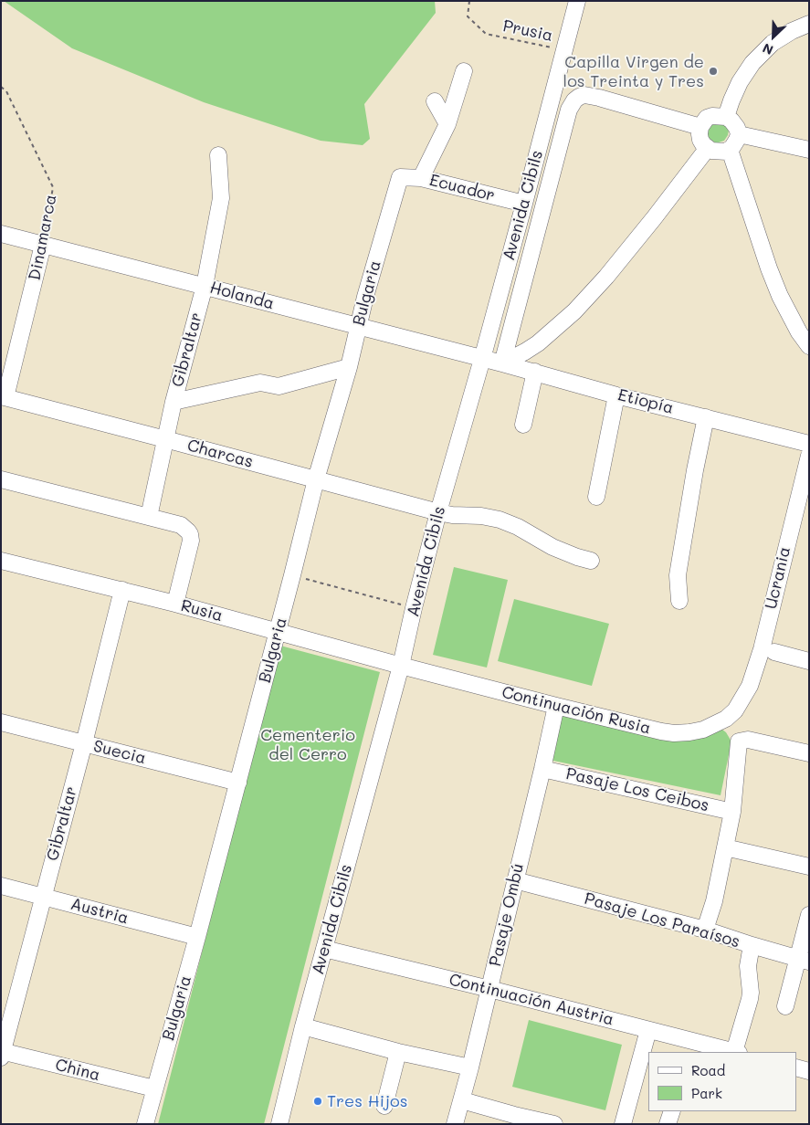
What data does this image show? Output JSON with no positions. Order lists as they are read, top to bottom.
{
  "streets": {
    "street": [
      "Ecuador",
      "Avenida Cibils",
      "Dinamarca",
      "Bulgaria",
      "Holanda",
      "Gibraltar",
      "Etiopía",
      "Charcas",
      "Ucrania",
      "Rusia",
      "Continuación Rusia",
      "Suecia",
      "Pasaje Los Ceibos",
      "Austria",
      "Pasaje Ombú",
      "Pasaje Los Paraísos",
      "Continuación Austria",
      "China"
    ],
    "path": ["Prusia"]
  },
  "crossings": [
    ["Prusia", "Avenida Cibils"],
    ["Ecuador", "Avenida Cibils"],
    ["Ecuador", "Bulgaria"],
    ["Avenida Cibils", "Holanda"],
    ["Avenida Cibils", "Etiopía"],
    ["Avenida Cibils", "Charcas"],
    ["Avenida Cibils", "Rusia"],
    ["Avenida Cibils", "Continuación Rusia"],
    ["Avenida Cibils", "Continuación Austria"],
    ["Dinamarca", "Holanda"],
    ["Dinamarca", "Charcas"],
    ["Bulgaria", "Holanda"],
    ["Bulgaria", "Charcas"],
    ["Bulgaria", "Rusia"],
    ["Bulgaria", "Suecia"],
    ["Bulgaria", "Austria"],
    ["Bulgaria", "China"],
    ["Holanda", "Gibraltar"],
    ["Holanda", "Etiopía"],
    ["Gibraltar", "Charcas"],
    ["Gibraltar", "Rusia"],
    ["Gibraltar", "Suecia"],
    ["Gibraltar", "Austria"],
    ["Gibraltar", "China"],
    ["Ucrania", "Continuación Rusia"],
    ["Rusia", "Continuación Rusia"],
    ["Continuación Rusia", "Pasaje Ombú"],
    ["Pasaje Los Ceibos", "Pasaje Ombú"],
    ["Pasaje Ombú", "Pasaje Los Paraísos"],
    ["Pasaje Ombú", "Continuación Austria"]
  ],
  "parks": ["Cementerio del Cerro"],
  "places": ["Capilla Virgen de los Treinta y Tres", "Tres Hijos"],
  "legend": ["Road", "Park"],
  "north": "bottom left"
}
